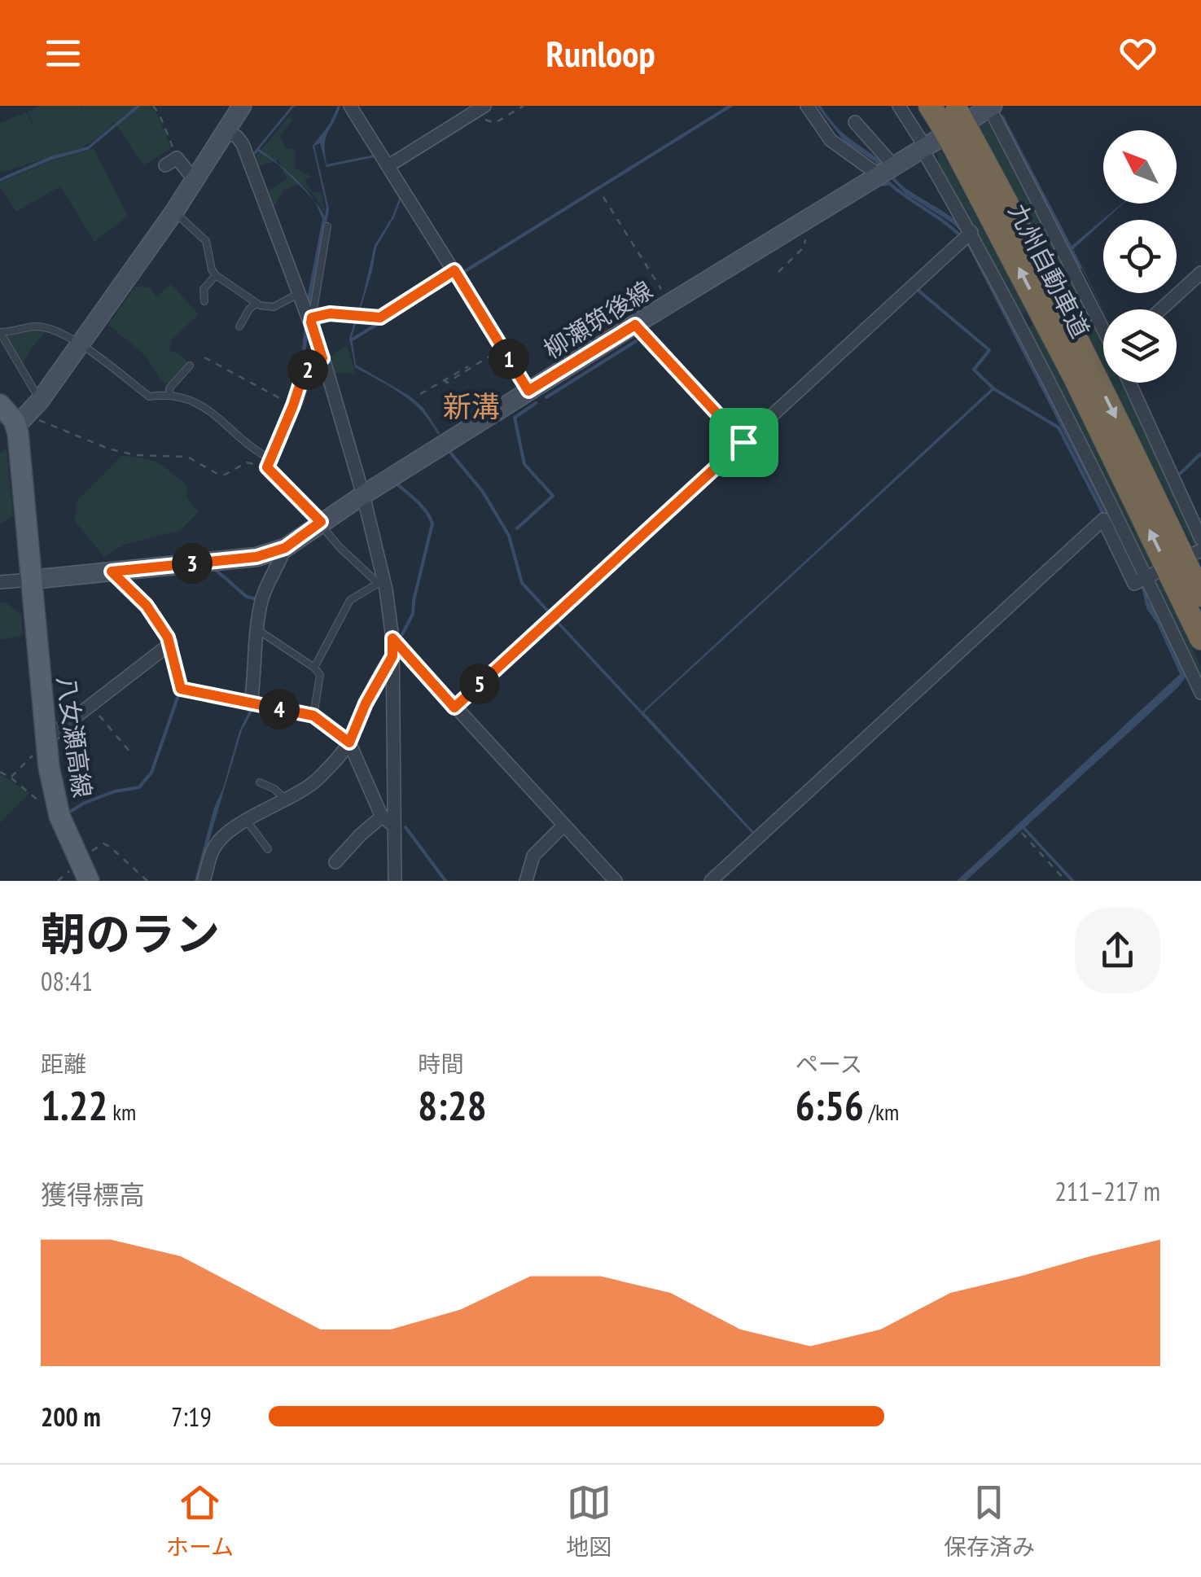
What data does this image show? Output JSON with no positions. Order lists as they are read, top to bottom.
{
  "streets": {
    "highway": ["九州自動車道"],
    "main road": ["柳瀬筑後線", "八女瀬高線"]
  },
  "crossings": [
    ["柳瀬筑後線", "八女瀬高線"]
  ],
  "districts": ["新溝"],
  "north": "top left",
  "page": {
    "header": "Runloop",
    "pins": [
      "1",
      "2",
      "3",
      "5",
      "4"
    ],
    "heading": ["朝のラン", "08:41"],
    "stats": [
      ["距離", "1.22 km"],
      ["時間", "8:28"],
      ["ペース", "6:56 /km"]
    ],
    "chart": ["獲得標高", "211–217 m"],
    "list": [
      {
        "name": "200 m",
        "note": "7:19"
      }
    ],
    "tabs": ["ホーム", "地図", "保存済み"]
  }
}
